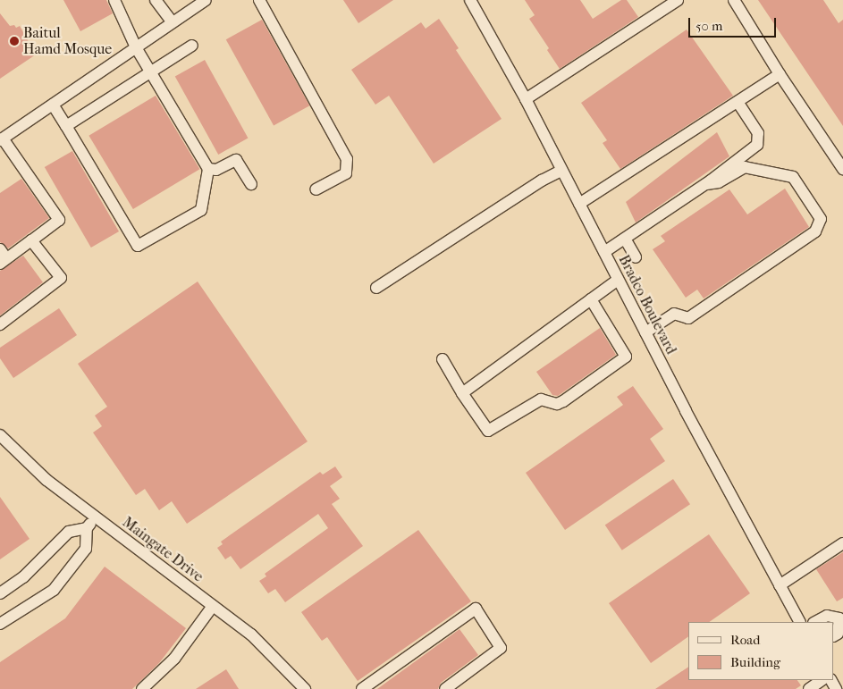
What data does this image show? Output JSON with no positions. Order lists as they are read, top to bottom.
{
  "streets": {
    "street": ["Bradco Boulevard", "Maingate Drive"]
  },
  "places": ["Baitul Hamd Mosque"],
  "legend": ["Road", "Building"],
  "scale_bar": "50 m"
}
